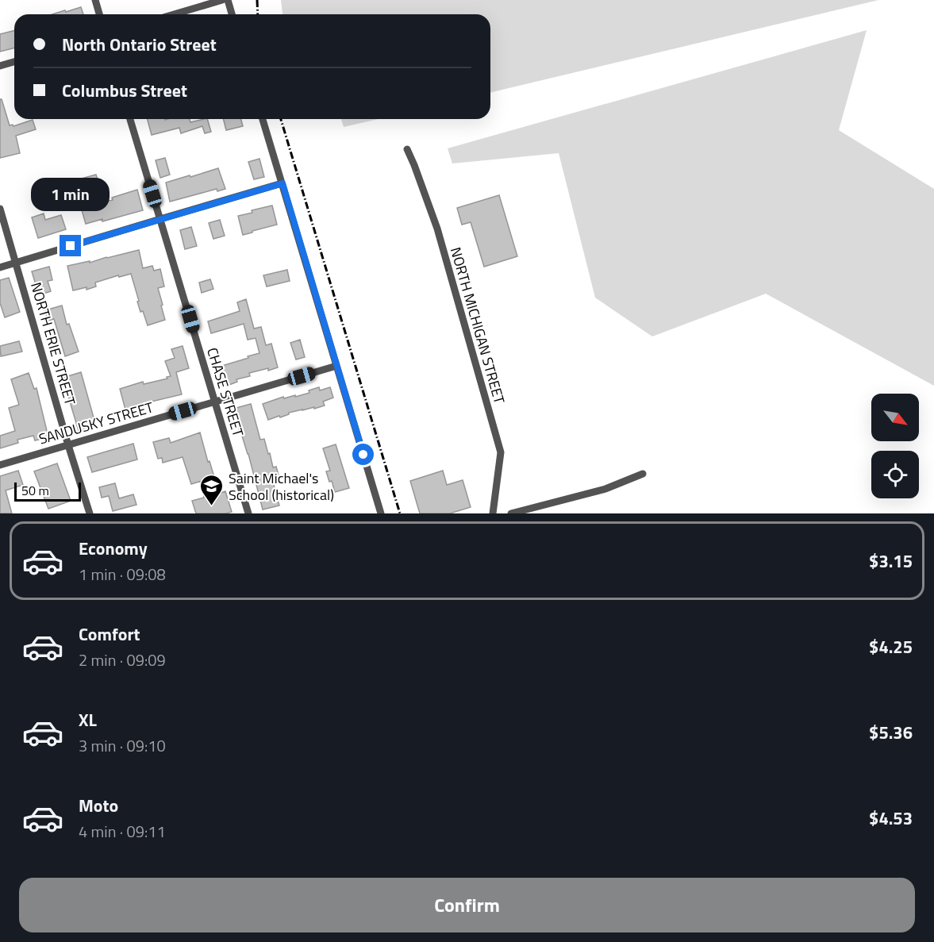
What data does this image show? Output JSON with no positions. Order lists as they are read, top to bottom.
{
  "streets": {
    "street": [
      "NORTH MICHIGAN STREET",
      "NORTH ERIE STREET",
      "CHASE STREET",
      "SANDUSKY STREET"
    ]
  },
  "crossings": [
    ["NORTH ERIE STREET", "SANDUSKY STREET"],
    ["CHASE STREET", "SANDUSKY STREET"]
  ],
  "places": {
    "school or university": ["Saint Michael's School (historical)"]
  },
  "scale_bar": "50 m",
  "north": "bottom right",
  "page": {
    "banner": ["North Ontario Street", "Columbus Street"],
    "bubble": "1 min",
    "scale": "50 m",
    "list": [
      {
        "name": "Economy",
        "note": "1 min · 09:08",
        "value": "$3.15"
      },
      {
        "name": "Comfort",
        "note": "2 min · 09:09",
        "value": "$4.25"
      },
      {
        "name": "XL",
        "note": "3 min · 09:10",
        "value": "$5.36"
      },
      {
        "name": "Moto",
        "note": "4 min · 09:11",
        "value": "$4.53"
      }
    ],
    "buttons": "Confirm"
  }
}
